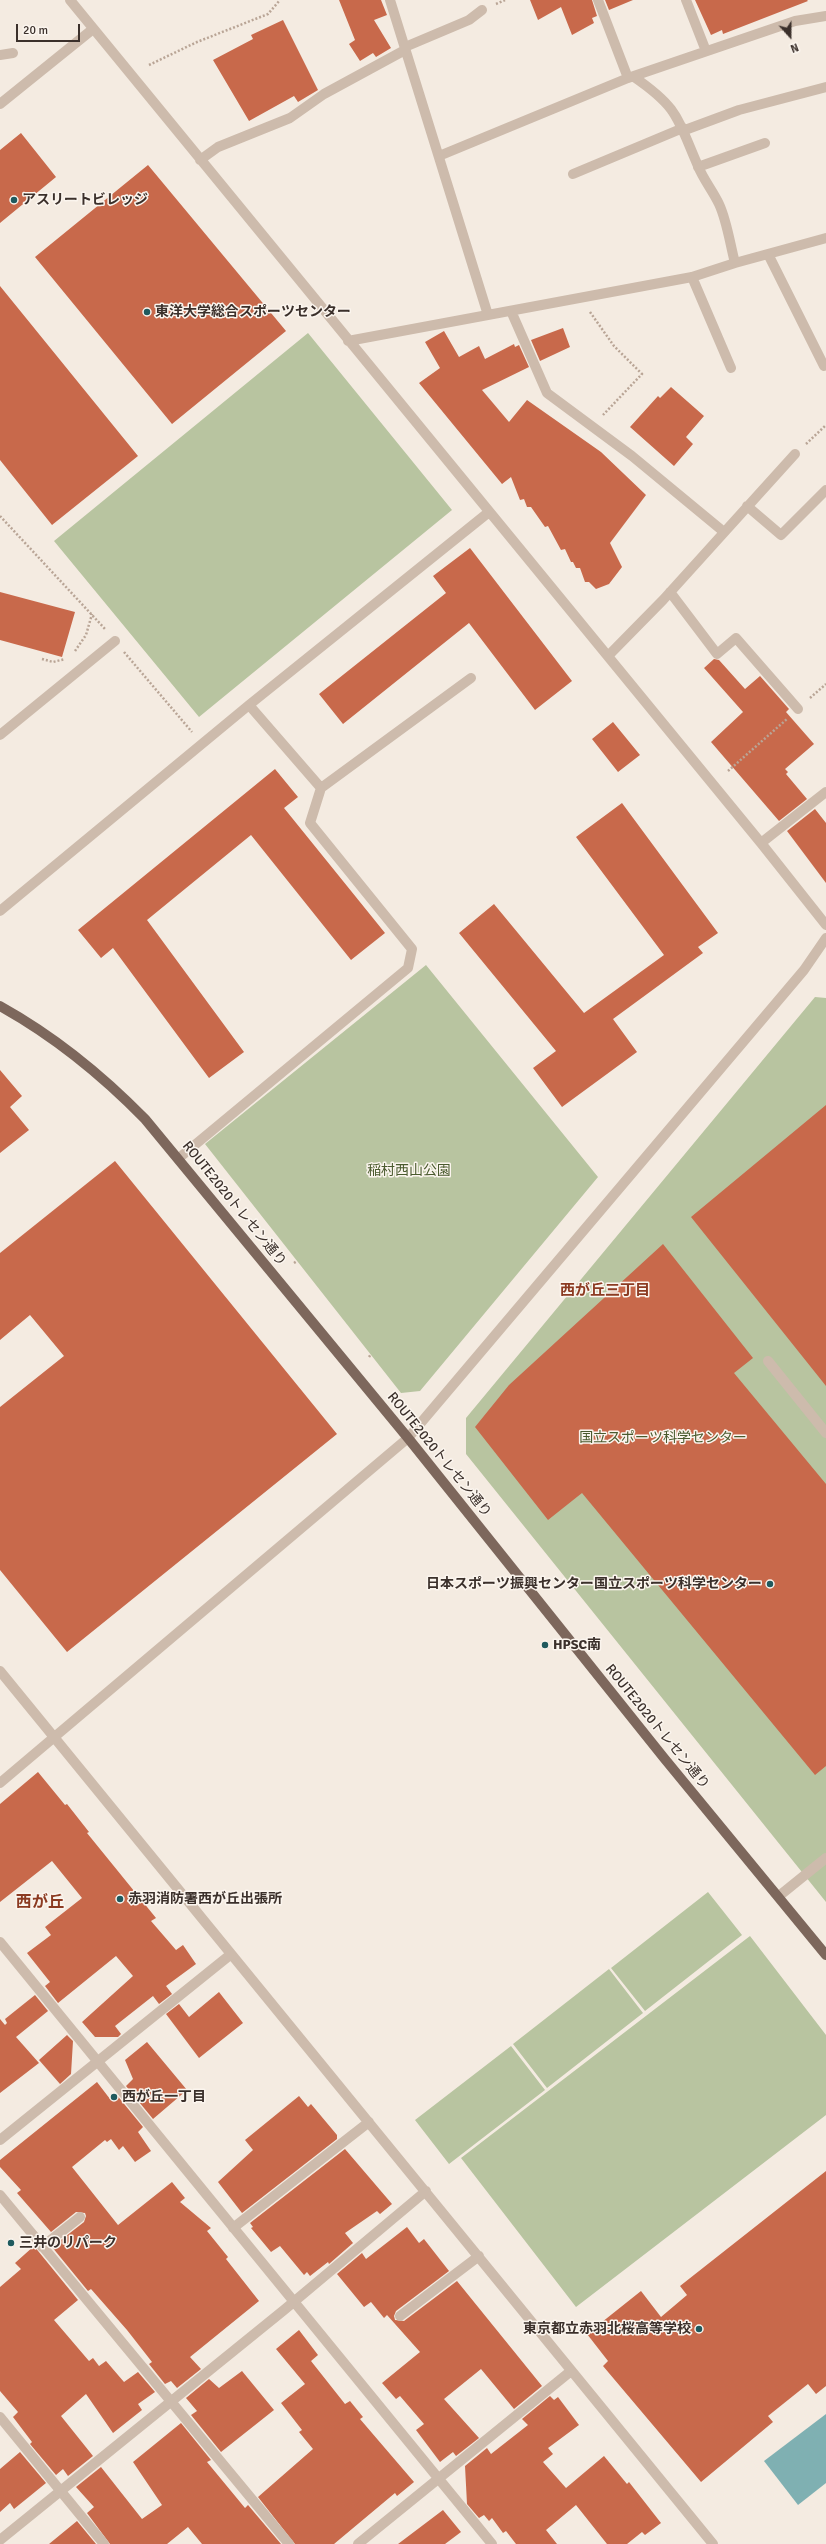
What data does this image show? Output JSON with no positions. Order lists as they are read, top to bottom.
{
  "streets": {
    "main road": ["ROUTE2020トレセン通り"]
  },
  "districts": ["西が丘三丁目", "西が丘"],
  "parks": ["稲村西山公園", "国立スポーツ科学センター"],
  "places": [
    "アスリートビレッジ",
    "東洋大学総合スポーツセンター",
    "日本スポーツ振興センター国立スポーツ科学センター",
    "HPSC南",
    "赤羽消防署西が丘出張所",
    "西が丘一丁目",
    "三井のリパーク",
    "東京都立赤羽北桜高等学校"
  ],
  "scale_bar": "20 m",
  "north": "bottom"
}
